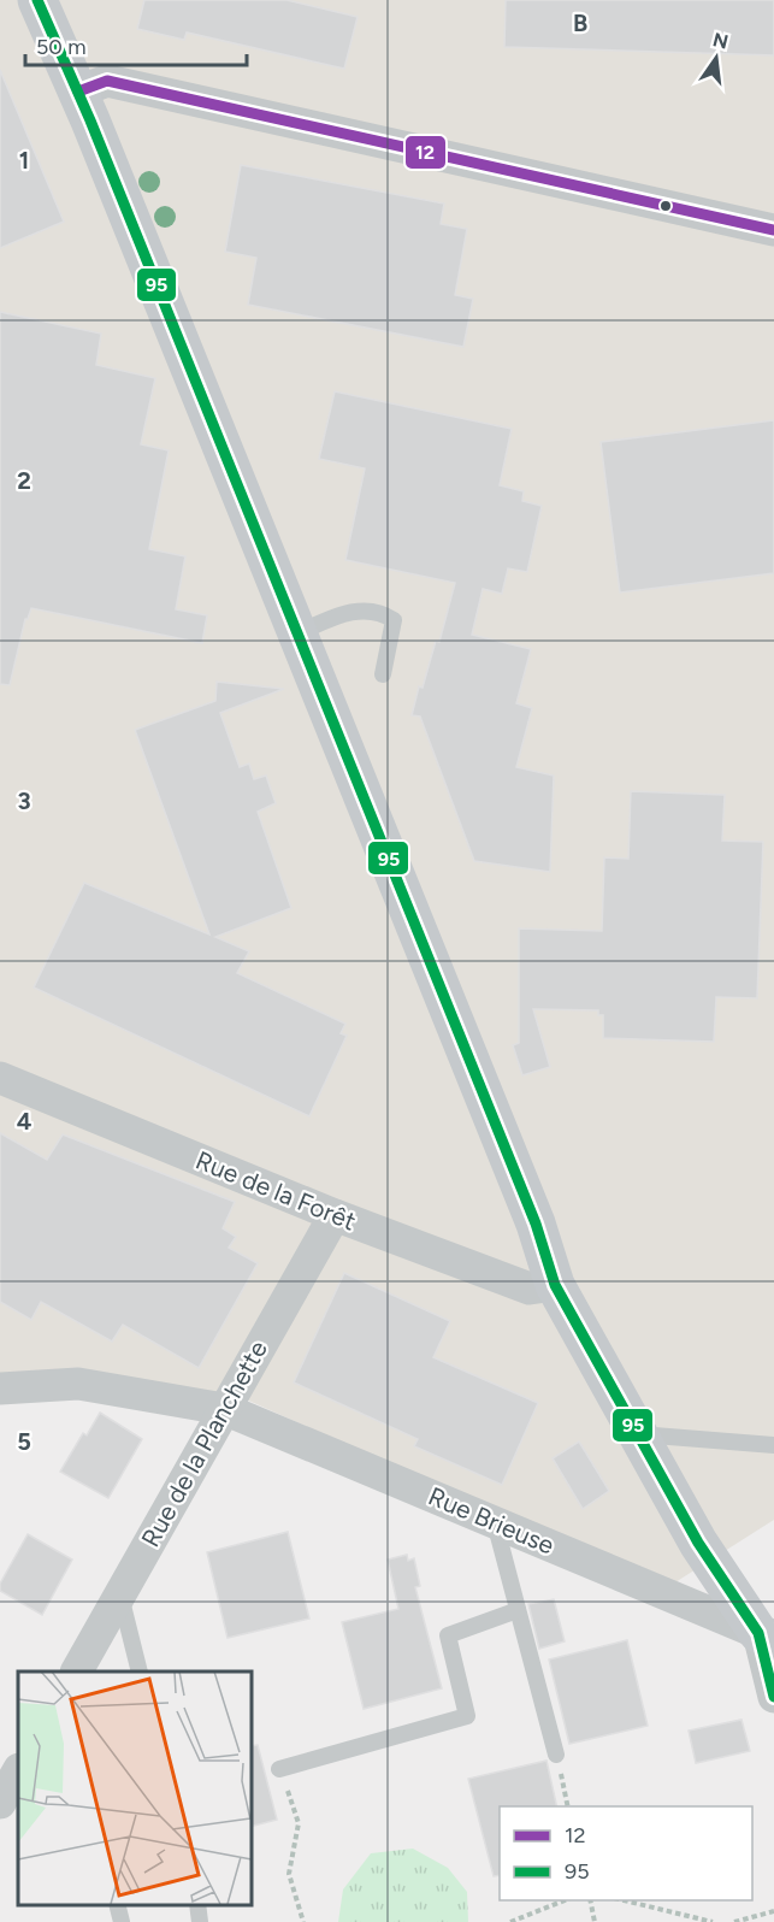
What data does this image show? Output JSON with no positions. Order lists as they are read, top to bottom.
{
  "streets": {
    "street": ["Rue de la Forêt", "Rue de la Planchette", "Rue Brieuse"]
  },
  "crossings": [
    ["Rue de la Forêt", "Rue de la Planchette"],
    ["Rue de la Planchette", "Rue Brieuse"]
  ],
  "lines": ["transit line 95", "transit line 12"],
  "legend": ["12", "95"],
  "scale_bar": "50 m",
  "north": "top",
  "grid": {
    "columns": ["B"],
    "rows": [
      "1",
      "2",
      "3",
      "4",
      "5"
    ]
  }
}
